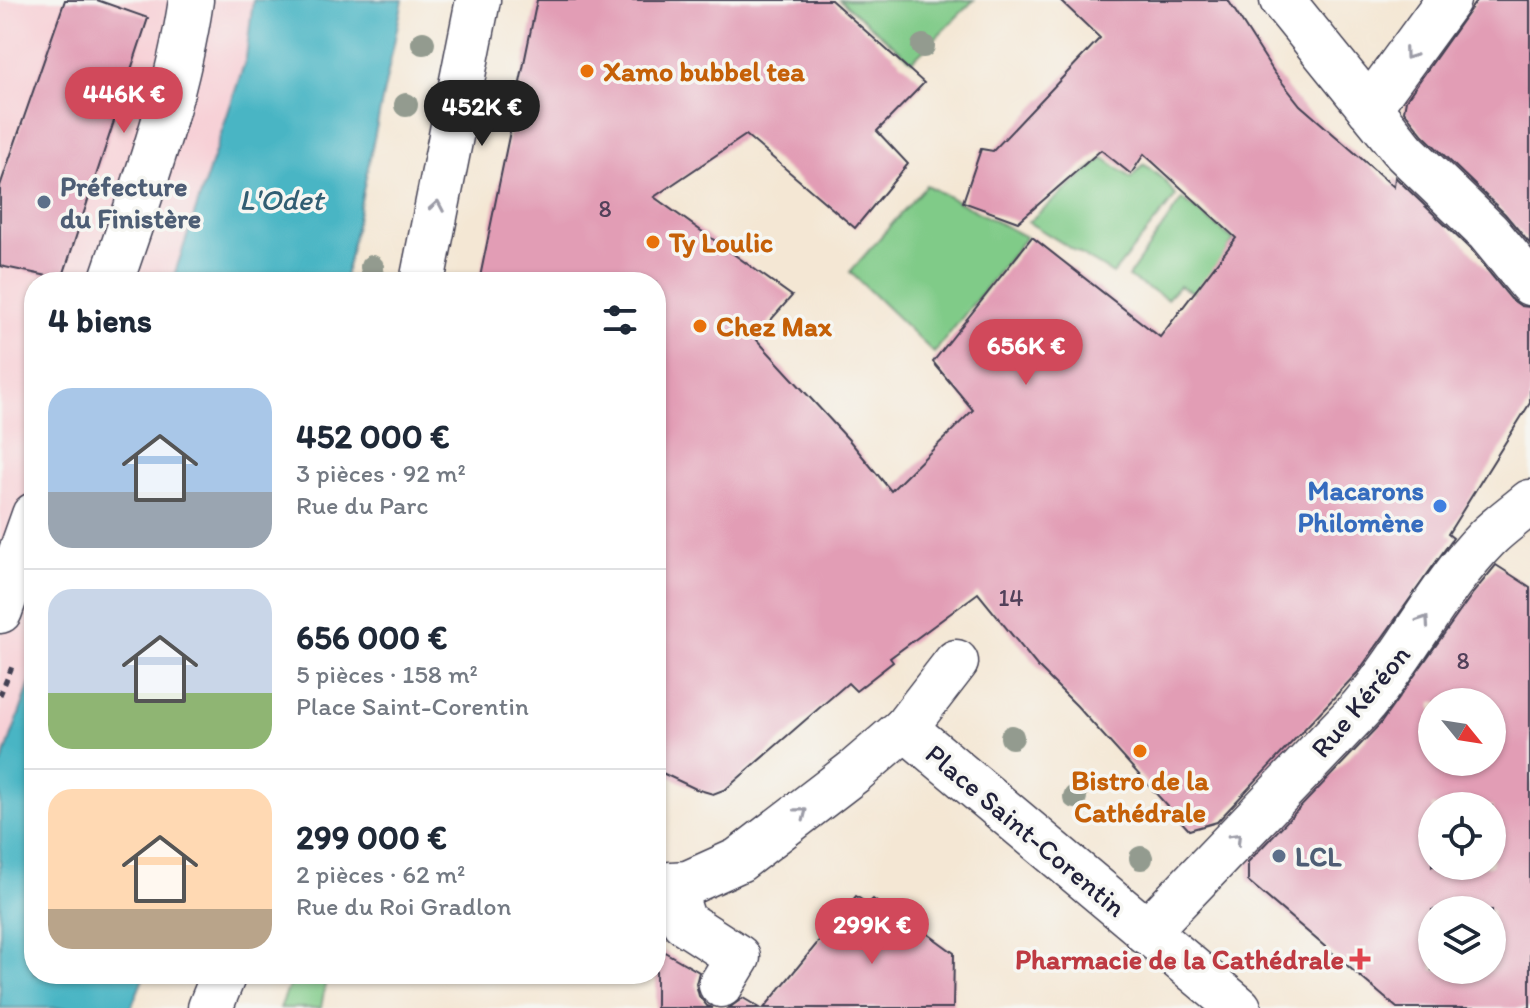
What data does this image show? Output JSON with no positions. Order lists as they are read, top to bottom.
{
  "streets": {
    "street": ["Rue Kéréon", "Place Saint-Corentin"]
  },
  "crossings": [
    ["Rue Kéréon", "Place Saint-Corentin"]
  ],
  "one_way": ["Rue Kéréon"],
  "water": ["L'Odet"],
  "places": {
    "other": [
      "Xamo bubbel tea",
      "Préfecture du Finistère",
      "Ty Loulic",
      "Chez Max",
      "Macarons Philomène",
      "Bistro de la Cathédrale",
      "LCL"
    ],
    "health": ["Pharmacie de la Cathédrale"]
  },
  "house_numbers": ["8", "14", "8"],
  "north": "bottom right",
  "page": {
    "price": [
      "446K €",
      "452K €",
      "656K €",
      "299K €"
    ],
    "heading": "4 biens",
    "list": [
      {
        "name": "452 000 €",
        "note": "3 pièces · 92 m² · Rue du Parc"
      },
      {
        "name": "656 000 €",
        "note": "5 pièces · 158 m² · Place Saint-Corentin"
      },
      {
        "name": "299 000 €",
        "note": "2 pièces · 62 m² · Rue du Roi Gradlon"
      }
    ]
  }
}
